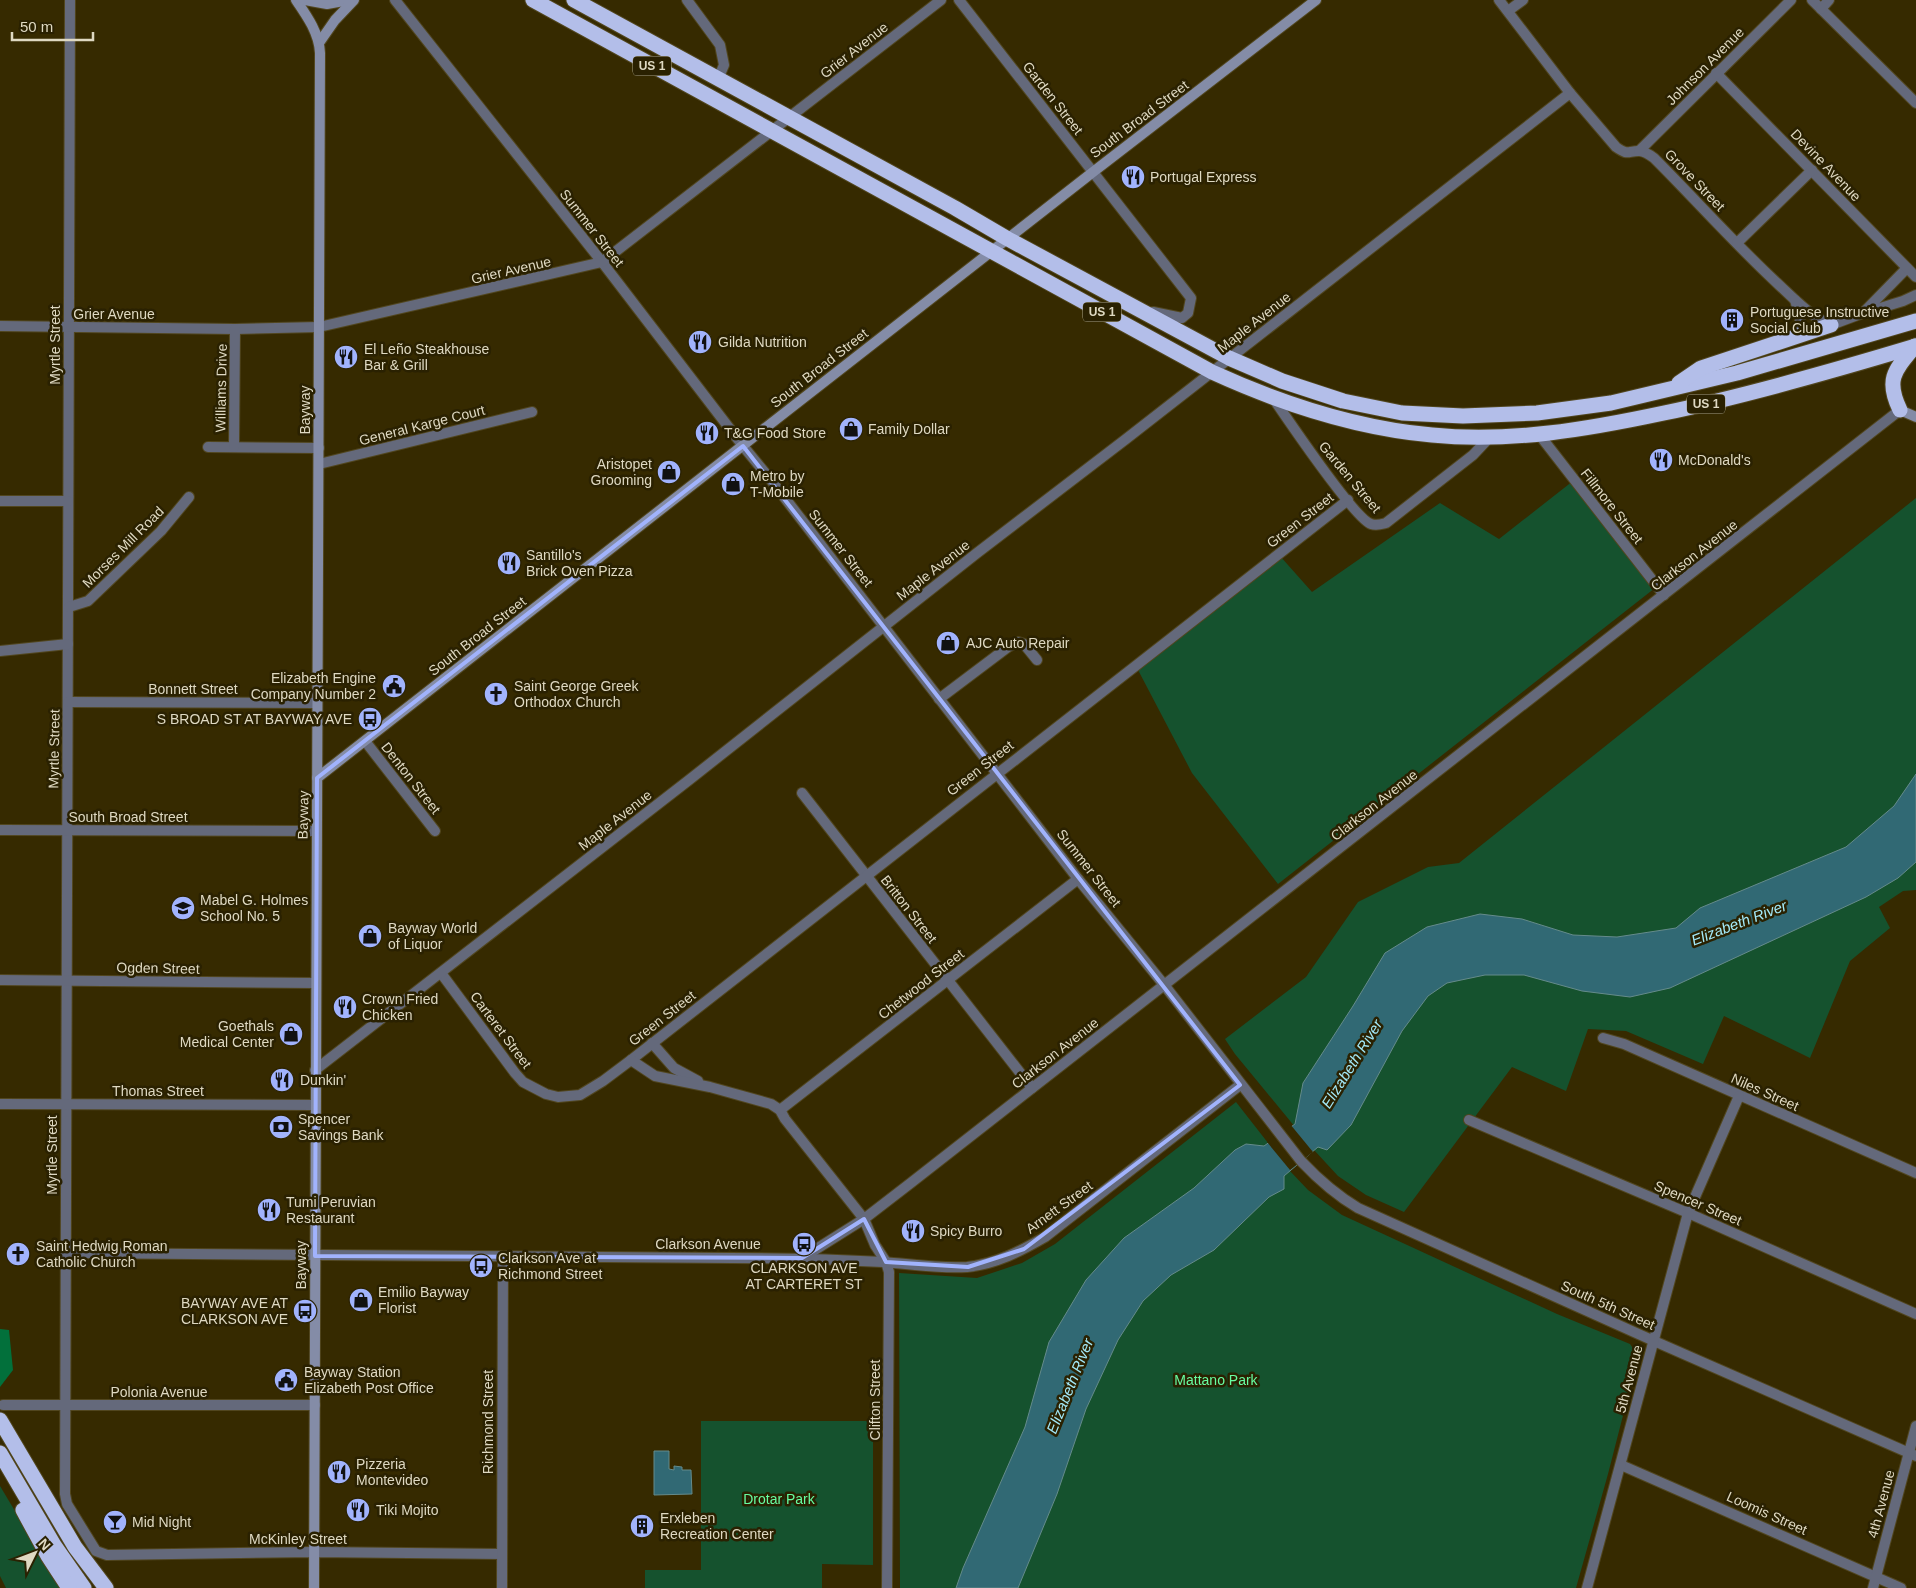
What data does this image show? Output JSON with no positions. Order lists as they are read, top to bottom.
{
  "streets": {
    "highway": ["US 1"],
    "main road": ["South Broad Street", "Bayway"],
    "street": [
      "Grier Avenue",
      "Johnson Avenue",
      "Garden Street",
      "Devine Avenue",
      "Grove Street",
      "Summer Street",
      "Maple Avenue",
      "Myrtle Street",
      "Williams Drive",
      "General Karge Court",
      "Fillmore Street",
      "Green Street",
      "Morses Mill Road",
      "Clarkson Avenue",
      "Bonnett Street",
      "Denton Street",
      "Britton Street",
      "Ogden Street",
      "Chetwood Street",
      "Carteret Street",
      "Thomas Street",
      "Niles Street",
      "Spencer Street",
      "Arnett Street",
      "South 5th Street",
      "5th Avenue",
      "Polonia Avenue",
      "Clifton Street",
      "Richmond Street",
      "4th Avenue",
      "Loomis Street",
      "McKinley Street"
    ]
  },
  "crossings": [
    ["Grier Avenue", "US 1"],
    ["Grier Avenue", "Summer Street"],
    ["Grier Avenue", "Myrtle Street"],
    ["Grier Avenue", "Williams Drive"],
    ["Grier Avenue", "Bayway"],
    ["US 1", "Garden Street"],
    ["US 1", "South Broad Street"],
    ["US 1", "Maple Avenue"],
    ["US 1", "Fillmore Street"],
    ["Johnson Avenue", "Devine Avenue"],
    ["Johnson Avenue", "Grove Street"],
    ["Garden Street", "South Broad Street"],
    ["Garden Street", "Green Street"],
    ["South Broad Street", "Summer Street"],
    ["South Broad Street", "Myrtle Street"],
    ["South Broad Street", "Bayway"],
    ["South Broad Street", "Denton Street"],
    ["Grove Street", "Maple Avenue"],
    ["Summer Street", "Maple Avenue"],
    ["Summer Street", "Green Street"],
    ["Summer Street", "Clarkson Avenue"],
    ["Summer Street", "Chetwood Street"],
    ["Summer Street", "Arnett Street"],
    ["Summer Street", "South 5th Street"],
    ["Maple Avenue", "Bayway"],
    ["Maple Avenue", "Carteret Street"],
    ["Myrtle Street", "Morses Mill Road"],
    ["Myrtle Street", "Clarkson Avenue"],
    ["Myrtle Street", "Bonnett Street"],
    ["Myrtle Street", "Ogden Street"],
    ["Myrtle Street", "Thomas Street"],
    ["Myrtle Street", "Polonia Avenue"],
    ["Myrtle Street", "McKinley Street"],
    ["Bayway", "General Karge Court"],
    ["Bayway", "Clarkson Avenue"],
    ["Bayway", "Bonnett Street"],
    ["Bayway", "Ogden Street"],
    ["Bayway", "Thomas Street"],
    ["Bayway", "Polonia Avenue"],
    ["Bayway", "McKinley Street"],
    ["Fillmore Street", "Clarkson Avenue"],
    ["Green Street", "Britton Street"],
    ["Green Street", "Carteret Street"],
    ["Clarkson Avenue", "Britton Street"],
    ["Clarkson Avenue", "Arnett Street"],
    ["Clarkson Avenue", "Clifton Street"],
    ["Clarkson Avenue", "Richmond Street"],
    ["Britton Street", "Chetwood Street"],
    ["Niles Street", "5th Avenue"],
    ["Spencer Street", "5th Avenue"],
    ["Arnett Street", "Clifton Street"],
    ["South 5th Street", "5th Avenue"],
    ["South 5th Street", "4th Avenue"],
    ["5th Avenue", "Loomis Street"],
    ["Richmond Street", "McKinley Street"],
    ["4th Avenue", "Loomis Street"]
  ],
  "water": ["Elizabeth River"],
  "parks": ["Mattano Park", "Drotar Park"],
  "places": {
    "restaurant": [
      "Portugal Express",
      "Gilda Nutrition",
      "El Leño Steakhouse Bar & Grill",
      "T&G Food Store",
      "McDonald's",
      "Santillo's Brick Oven Pizza",
      "Crown Fried Chicken",
      "Dunkin'",
      "Tumi Peruvian Restaurant",
      "Spicy Burro",
      "Pizzeria Montevideo",
      "Tiki Mojito"
    ],
    "building": ["Portuguese Instructive Social Club", "Erxleben Recreation Center"],
    "shop": [
      "Family Dollar",
      "Aristopet Grooming",
      "Metro by T-Mobile",
      "AJC Auto Repair",
      "Bayway World of Liquor",
      "Goethals Medical Center",
      "Emilio Bayway Florist"
    ],
    "public building": ["Elizabeth Engine Company Number 2", "Bayway Station Elizabeth Post Office"],
    "church": ["Saint George Greek Orthodox Church", "Saint Hedwig Roman Catholic Church"],
    "bus stop": [
      "S BROAD ST AT BAYWAY AVE",
      "CLARKSON AVE AT CARTERET ST",
      "Clarkson Ave at Richmond Street",
      "BAYWAY AVE AT CLARKSON AVE"
    ],
    "school or university": ["Mabel G. Holmes School No. 5"],
    "bank": ["Spencer Savings Bank"],
    "bar": ["Mid Night"]
  },
  "scale_bar": "50 m",
  "north": "top right"
}
